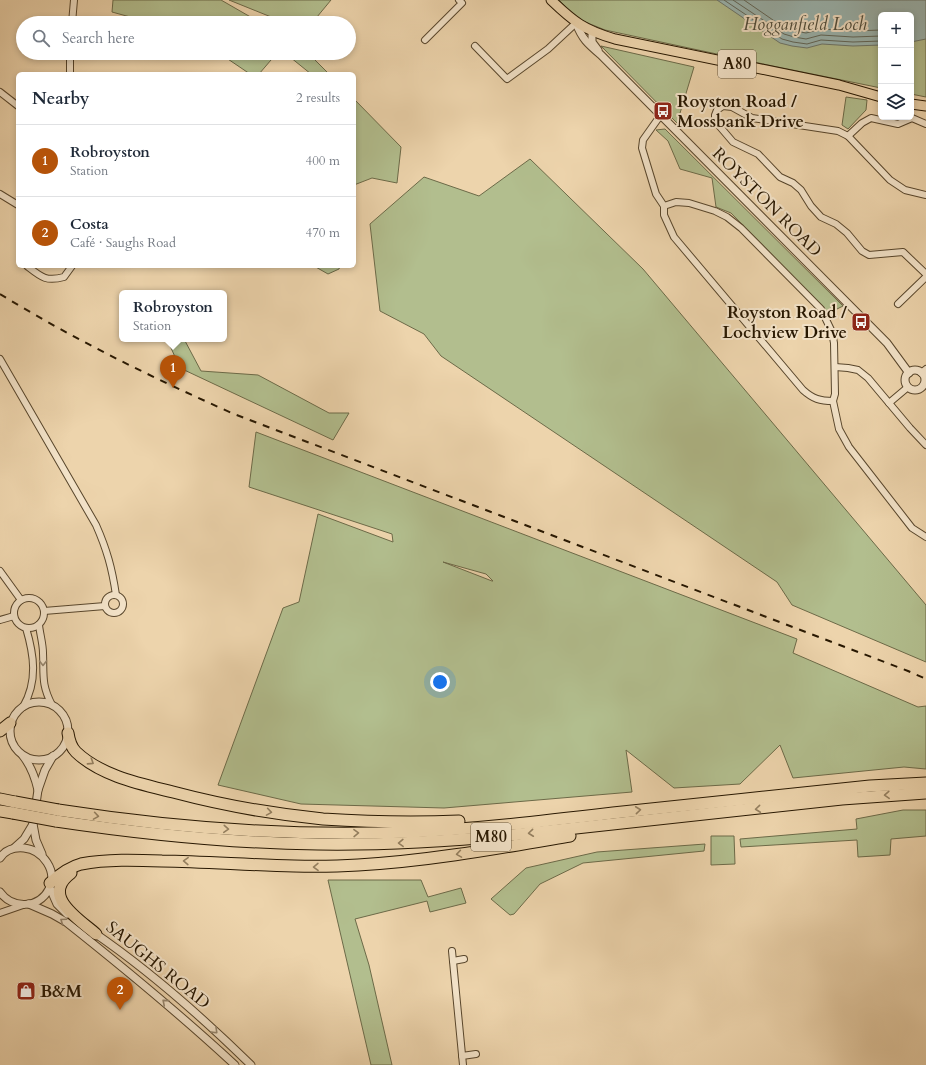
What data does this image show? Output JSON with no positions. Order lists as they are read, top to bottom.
{
  "streets": {
    "highway": ["M80"],
    "main road": ["A80"],
    "street": ["ROYSTON ROAD", "SAUGHS ROAD"]
  },
  "crossings": [
    ["A80", "ROYSTON ROAD"]
  ],
  "water": ["Hogganfield Loch"],
  "places": {
    "bus stop": ["Royston Road / Mossbank Drive", "Royston Road / Lochview Drive"],
    "shop": ["B&M"]
  },
  "page": {
    "map_buttons": ["+", "−"],
    "search": "Search here",
    "heading": ["Nearby", "2 results"],
    "list": [
      {
        "mark": "1",
        "name": "Robroyston",
        "note": "Station",
        "value": "400 m"
      },
      {
        "mark": "2",
        "name": "Costa",
        "note": "Café · Saughs Road",
        "value": "470 m"
      }
    ],
    "popup": ["Robroyston", "Station"],
    "pins": ["1", "2"]
  }
}
